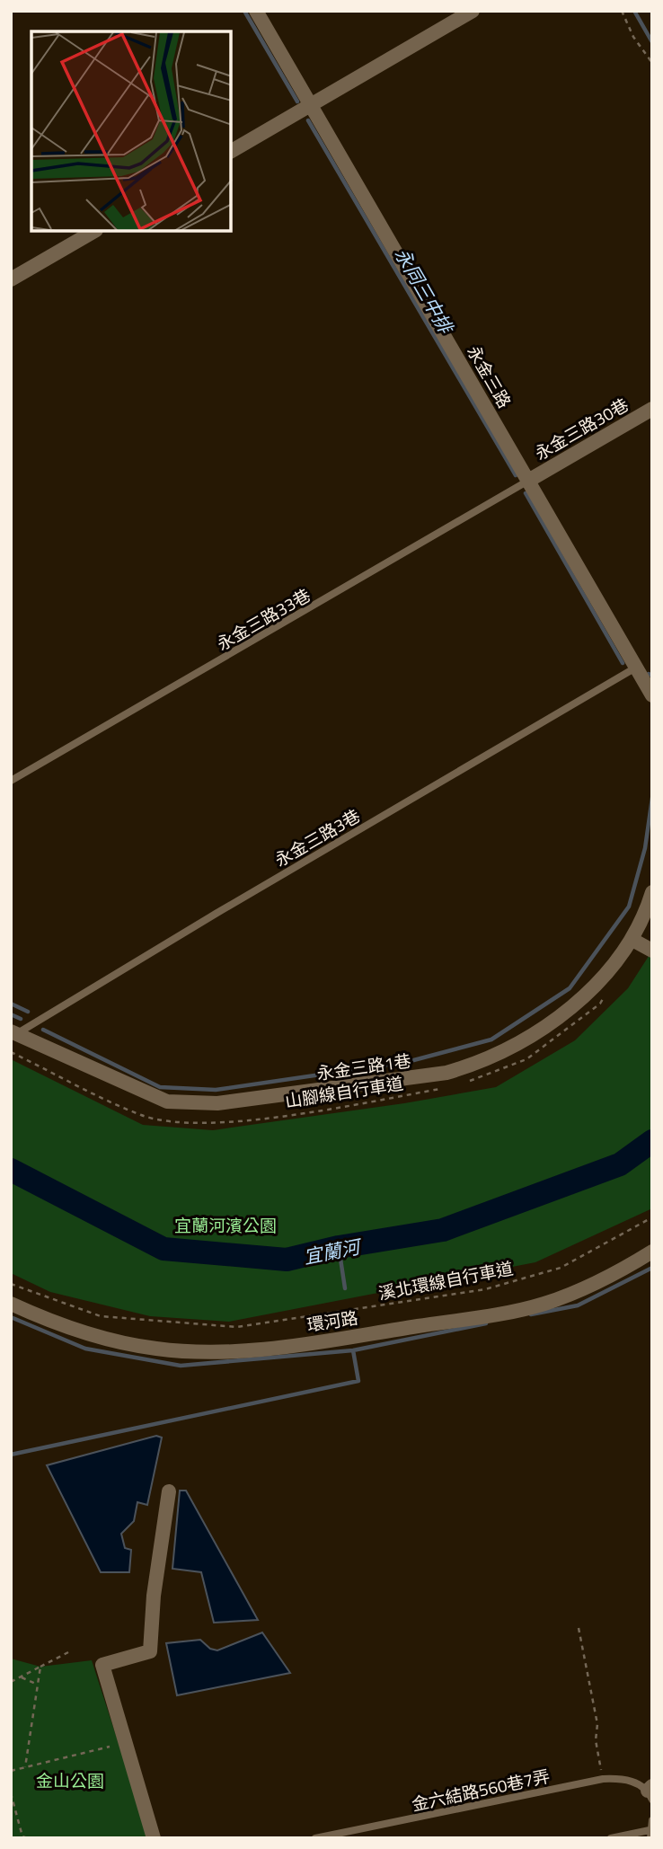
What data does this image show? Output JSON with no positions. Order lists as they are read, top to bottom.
{
  "streets": {
    "street": [
      "永金三路",
      "永金三路30巷",
      "永金三路1巷",
      "環河路"
    ],
    "lane": ["永金三路33巷", "永金三路3巷", "金六結路560巷7弄"],
    "path": ["山腳線自行車道", "溪北環線自行車道"]
  },
  "crossings": [
    ["永金三路", "永金三路30巷"],
    ["永金三路", "永金三路33巷"],
    ["永金三路", "永金三路3巷"],
    ["永金三路30巷", "永金三路33巷"],
    ["永金三路3巷", "永金三路1巷"]
  ],
  "water": ["永同三中排", "宜蘭河"],
  "parks": ["宜蘭河濱公園", "金山公園"]
}
